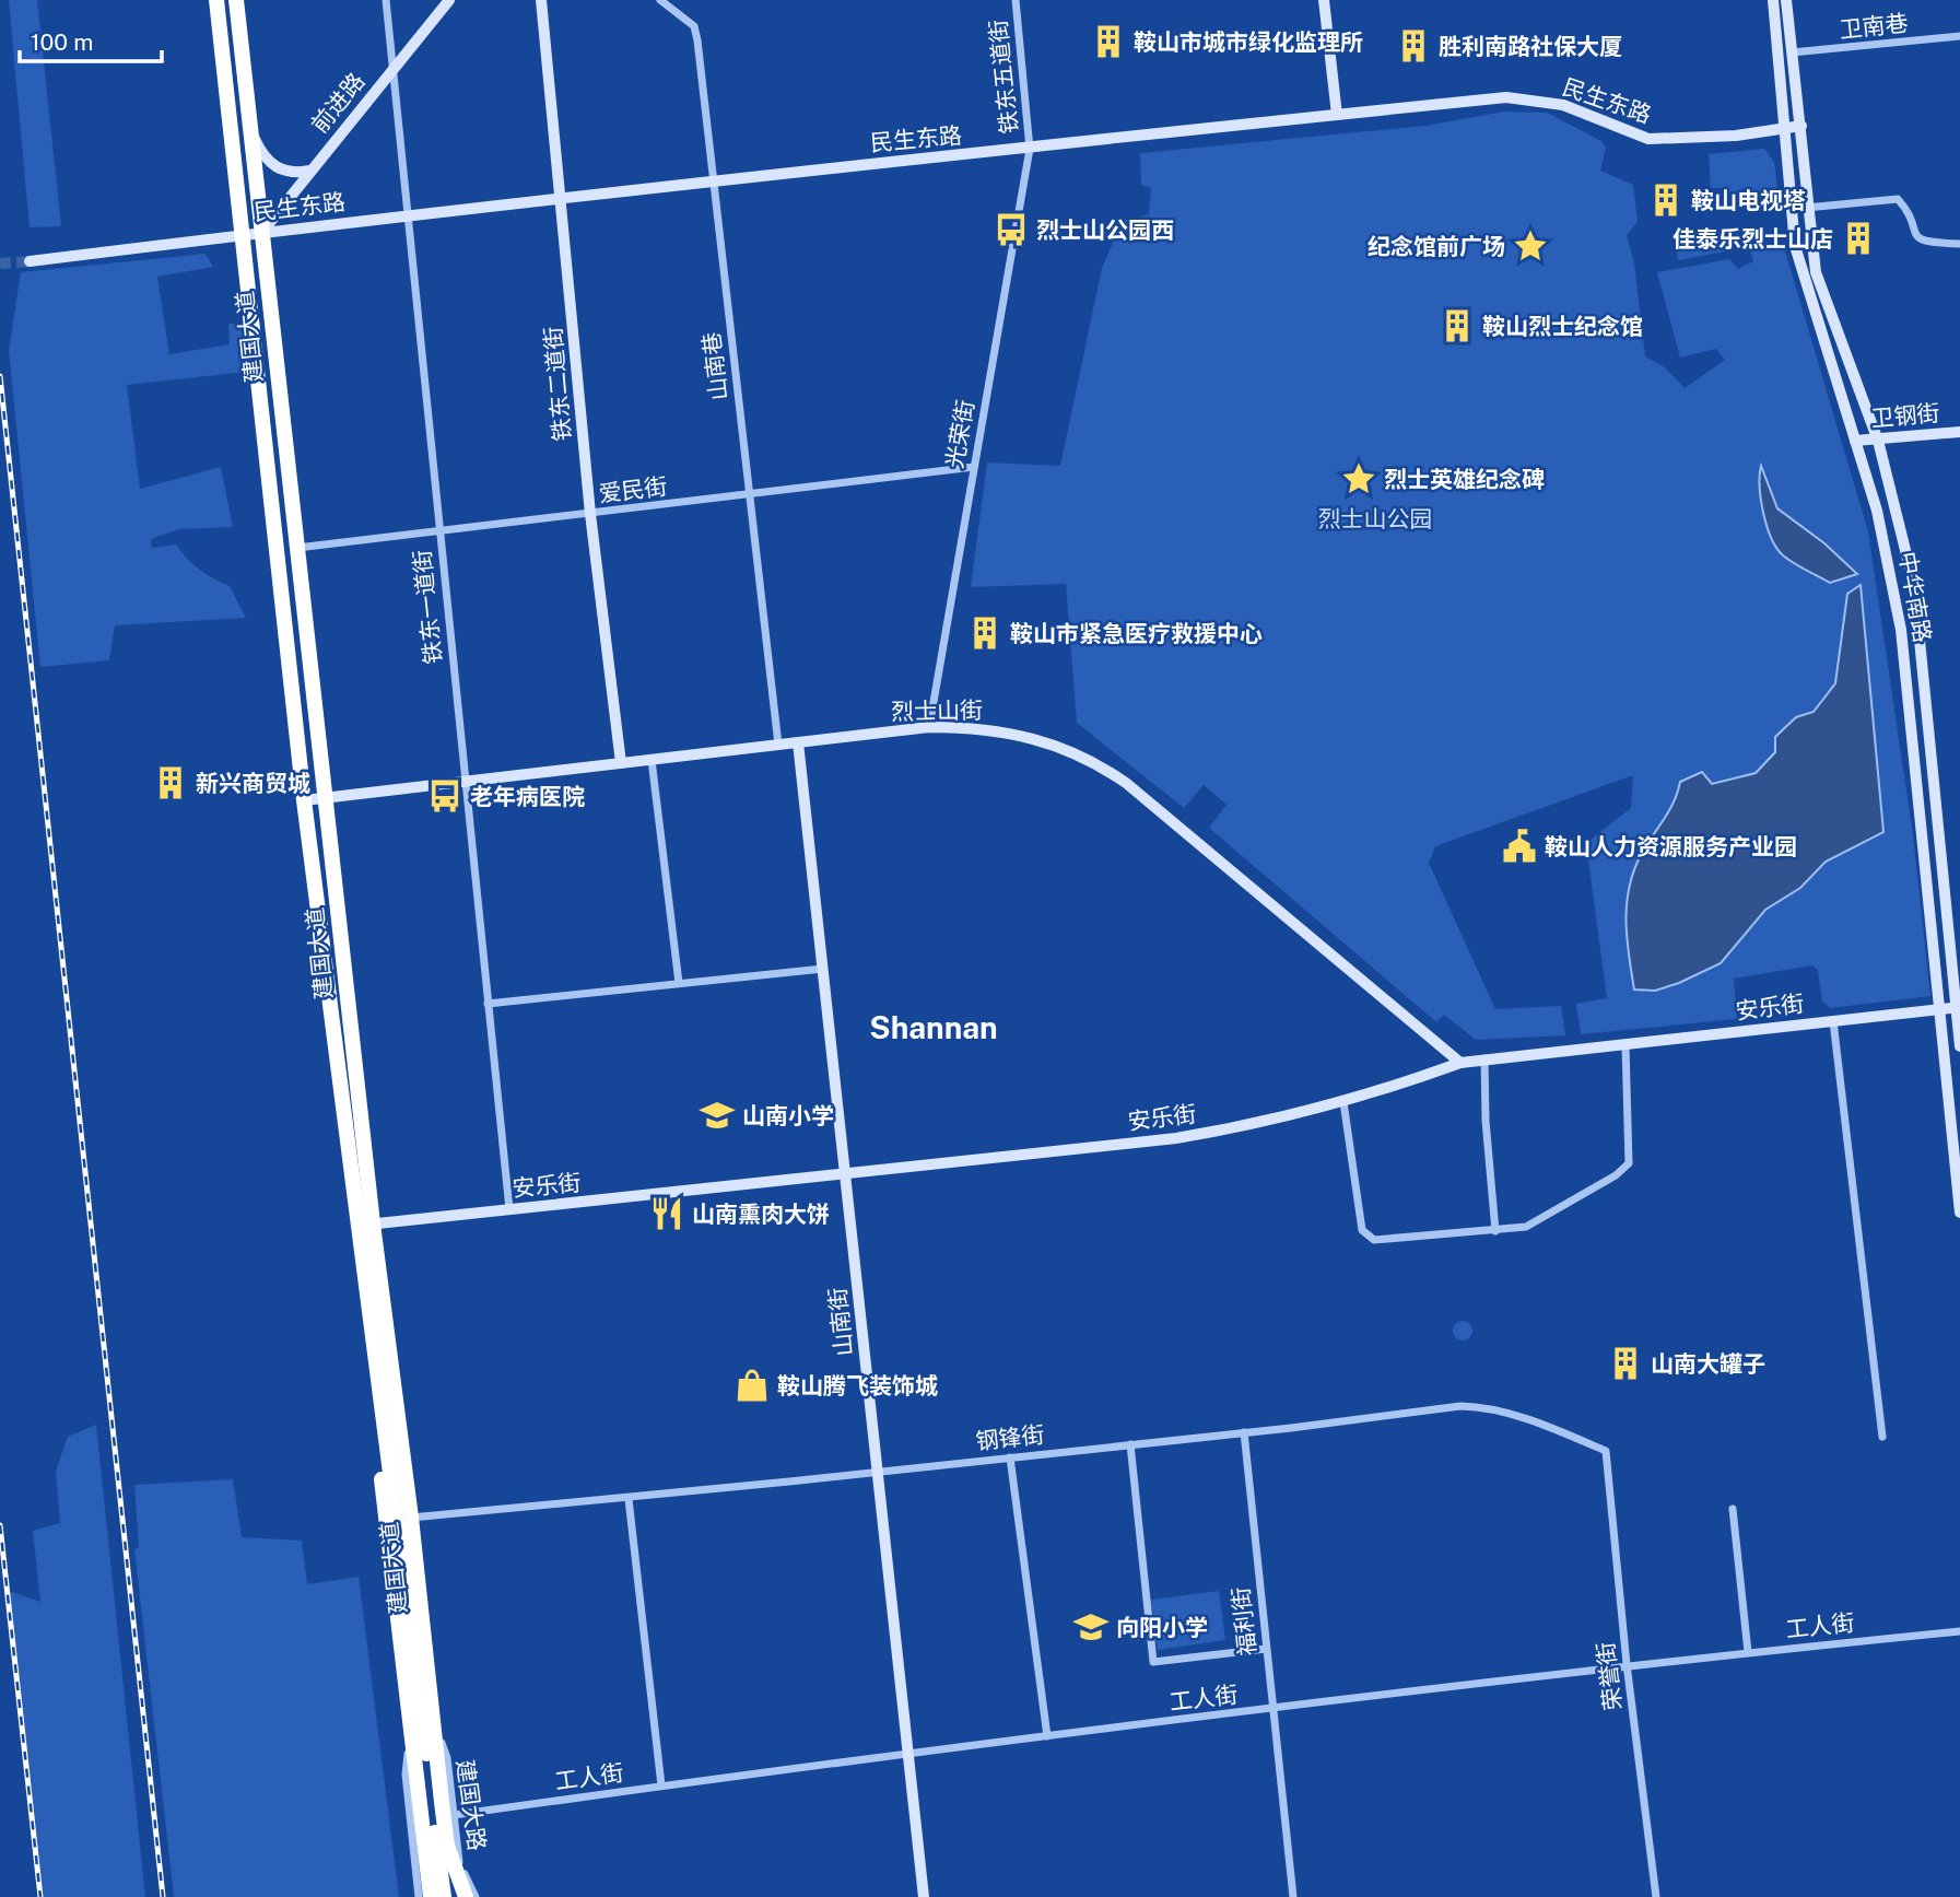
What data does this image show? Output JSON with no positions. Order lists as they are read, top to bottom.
{
  "streets": {
    "highway": ["建国大道"],
    "main road": [
      "民生东路",
      "前进路",
      "铁东二道街",
      "卫钢街",
      "中华南路",
      "烈士山街",
      "安乐街",
      "山南街"
    ],
    "street": [
      "卫南巷",
      "铁东五道街",
      "山南巷",
      "光荣街",
      "爱民街",
      "铁东一道街",
      "钢锋街",
      "福利街",
      "工人街",
      "荣誉街",
      "建国大路"
    ]
  },
  "crossings": [
    ["卫南巷", "中华南路"],
    ["铁东五道街", "民生东路"],
    ["铁东五道街", "光荣街"],
    ["民生东路", "前进路"],
    ["民生东路", "建国大道"],
    ["民生东路", "山南巷"],
    ["民生东路", "铁东二道街"],
    ["民生东路", "光荣街"],
    ["民生东路", "中华南路"],
    ["民生东路", "铁东一道街"],
    ["前进路", "建国大道"],
    ["前进路", "铁东一道街"],
    ["建国大道", "爱民街"],
    ["建国大道", "烈士山街"],
    ["建国大道", "安乐街"],
    ["建国大道", "钢锋街"],
    ["建国大道", "建国大路"],
    ["山南巷", "爱民街"],
    ["山南巷", "烈士山街"],
    ["铁东二道街", "爱民街"],
    ["铁东二道街", "烈士山街"],
    ["卫钢街", "中华南路"],
    ["光荣街", "爱民街"],
    ["光荣街", "烈士山街"],
    ["爱民街", "铁东一道街"],
    ["中华南路", "安乐街"],
    ["铁东一道街", "烈士山街"],
    ["铁东一道街", "安乐街"],
    ["烈士山街", "安乐街"],
    ["烈士山街", "山南街"],
    ["安乐街", "山南街"],
    ["山南街", "钢锋街"],
    ["山南街", "工人街"],
    ["钢锋街", "福利街"],
    ["钢锋街", "荣誉街"],
    ["福利街", "工人街"],
    ["工人街", "荣誉街"],
    ["工人街", "建国大路"]
  ],
  "districts": ["Shannan"],
  "parks": ["烈士山公园"],
  "places": {
    "building": [
      "鞍山市城市绿化监理所",
      "胜利南路社保大厦",
      "鞍山电视塔",
      "佳泰乐烈士山店",
      "鞍山烈士纪念馆",
      "鞍山市紧急医疗救援中心",
      "新兴商贸城",
      "山南大罐子"
    ],
    "bus stop": ["烈士山公园西", "老年病医院"],
    "place": ["纪念馆前广场", "烈士英雄纪念碑"],
    "public building": ["鞍山人力资源服务产业园"],
    "school or university": ["山南小学", "向阳小学"],
    "restaurant": ["山南熏肉大饼"],
    "shop": ["鞍山腾飞装饰城"]
  },
  "scale_bar": "100 m"
}
